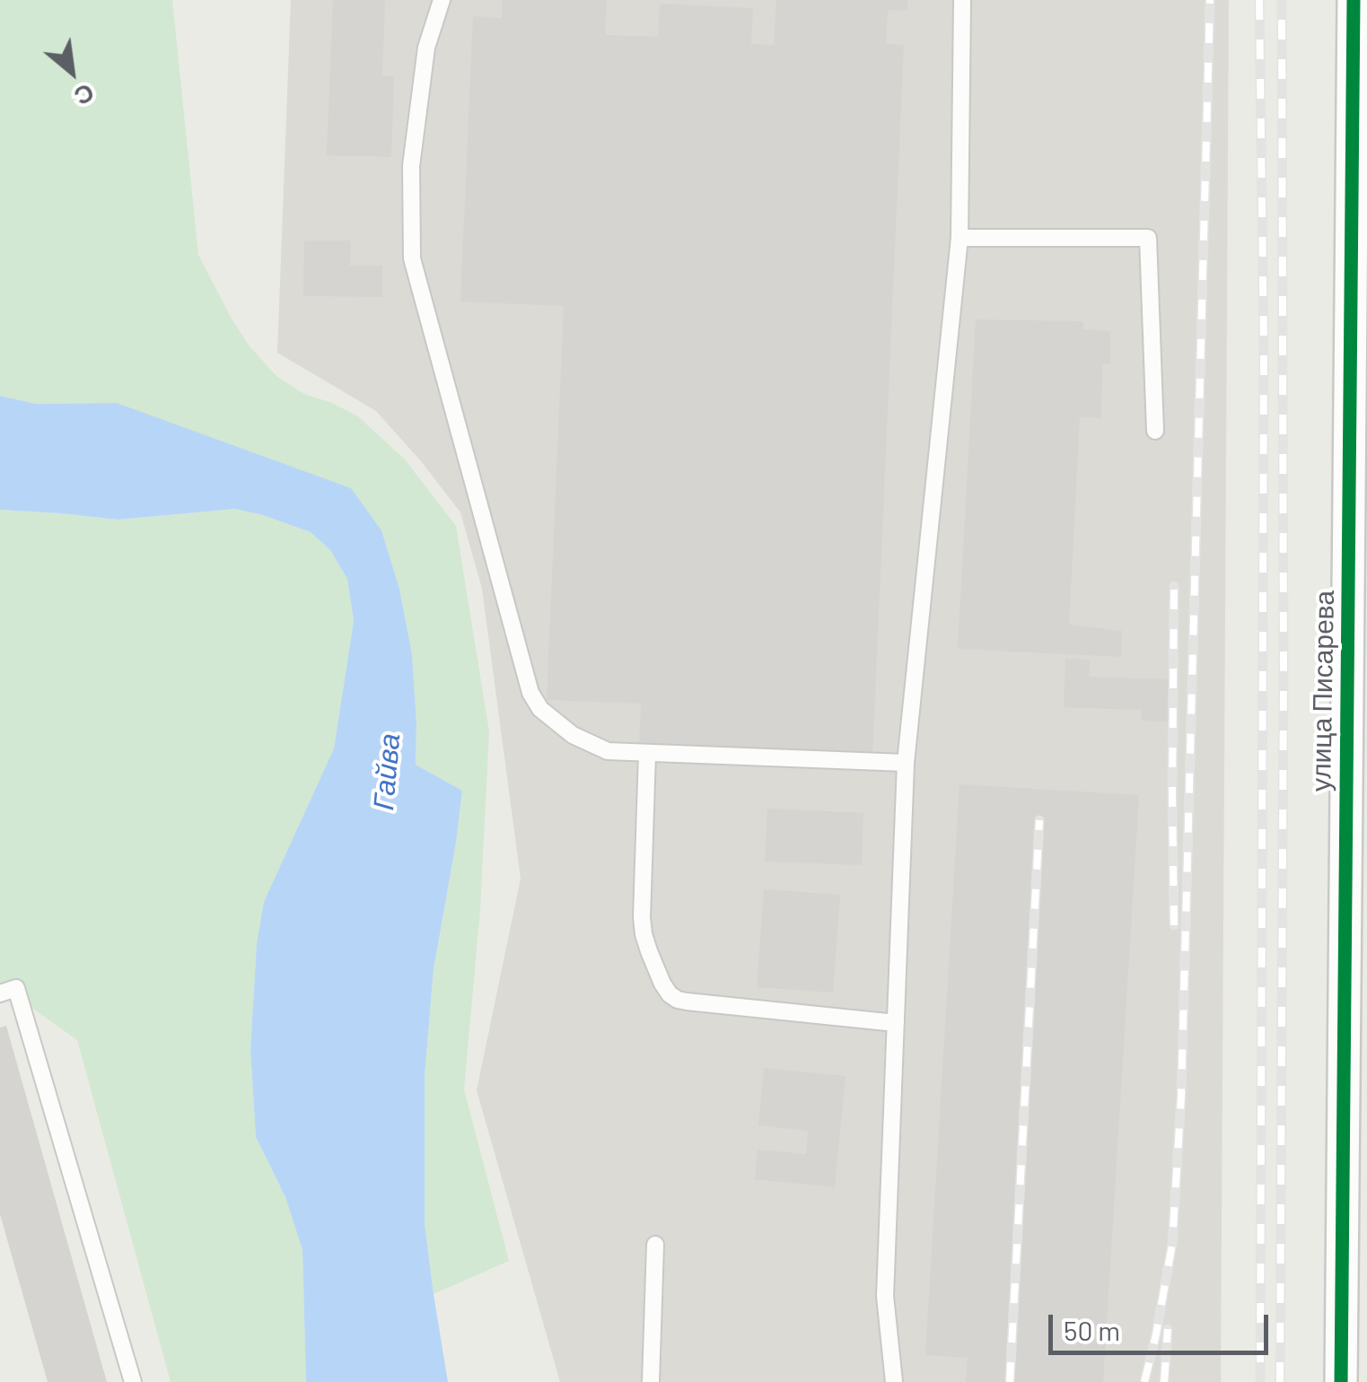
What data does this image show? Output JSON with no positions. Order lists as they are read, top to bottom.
{
  "streets": {
    "street": ["улица Писарева"]
  },
  "water": ["Гайва"],
  "scale_bar": "50 m",
  "north": "bottom right"
}
